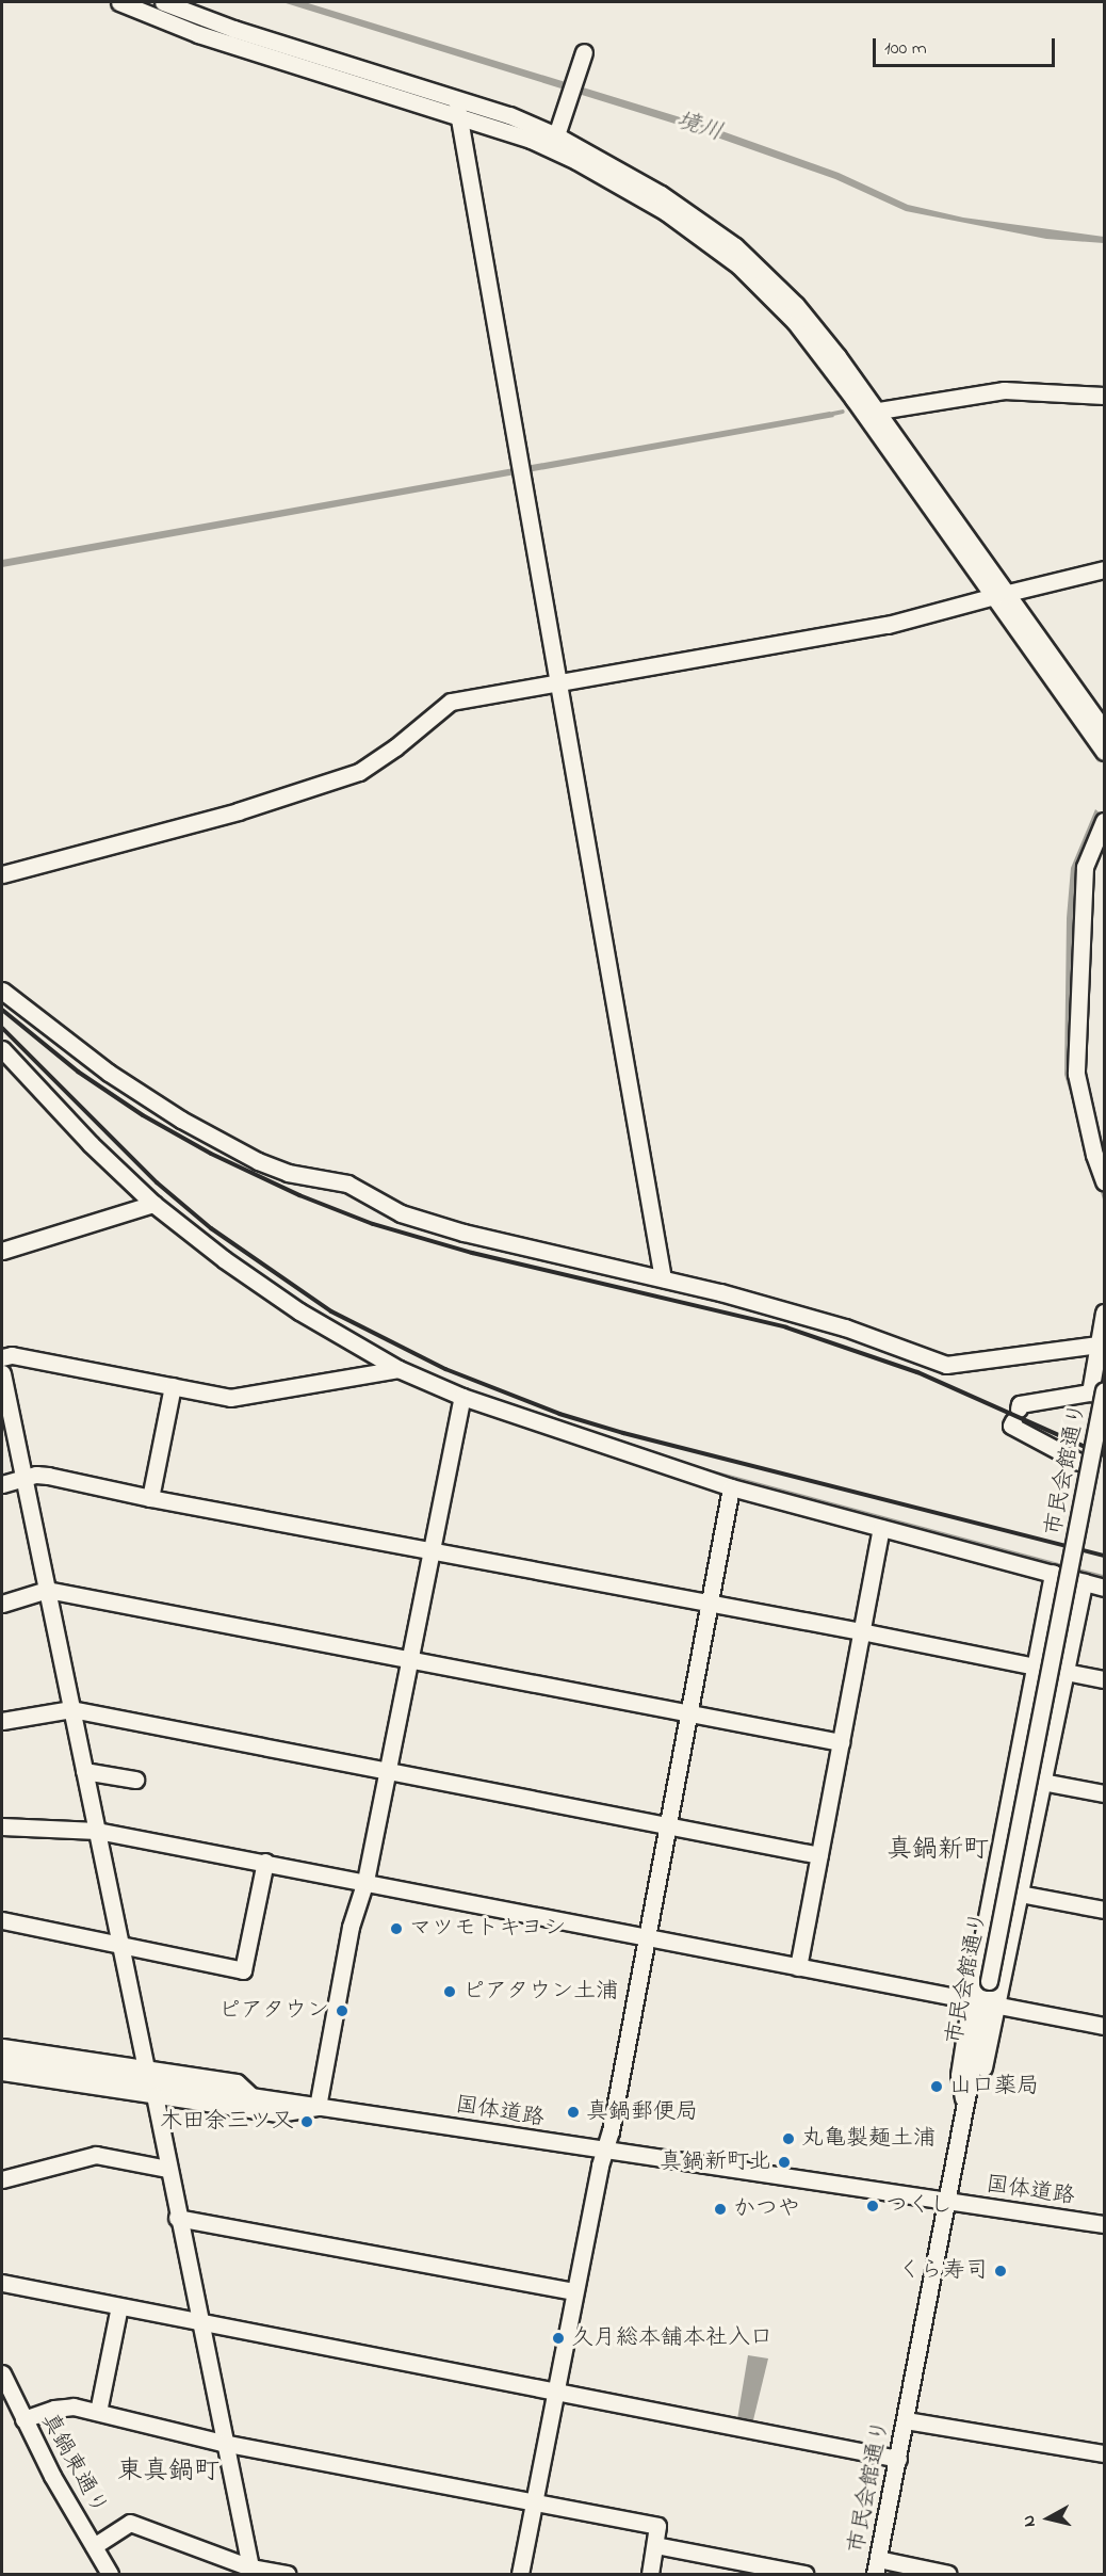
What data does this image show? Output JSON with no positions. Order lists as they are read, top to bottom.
{
  "streets": {
    "street": ["市民会館通り", "国体道路", "真鍋東通り"]
  },
  "crossings": [
    ["市民会館通り", "国体道路"]
  ],
  "districts": ["真鍋新町", "東真鍋町"],
  "water": ["境川"],
  "places": [
    "マツモトキヨシ",
    "ピアタウン土浦",
    "ピアタウン",
    "山口薬局",
    "真鍋郵便局",
    "木田余三ツ又",
    "丸亀製麺土浦",
    "真鍋新町北",
    "つくし",
    "かつや",
    "くら寿司",
    "久月総本舗本社入口"
  ],
  "scale_bar": "100 m",
  "north": "left"
}
